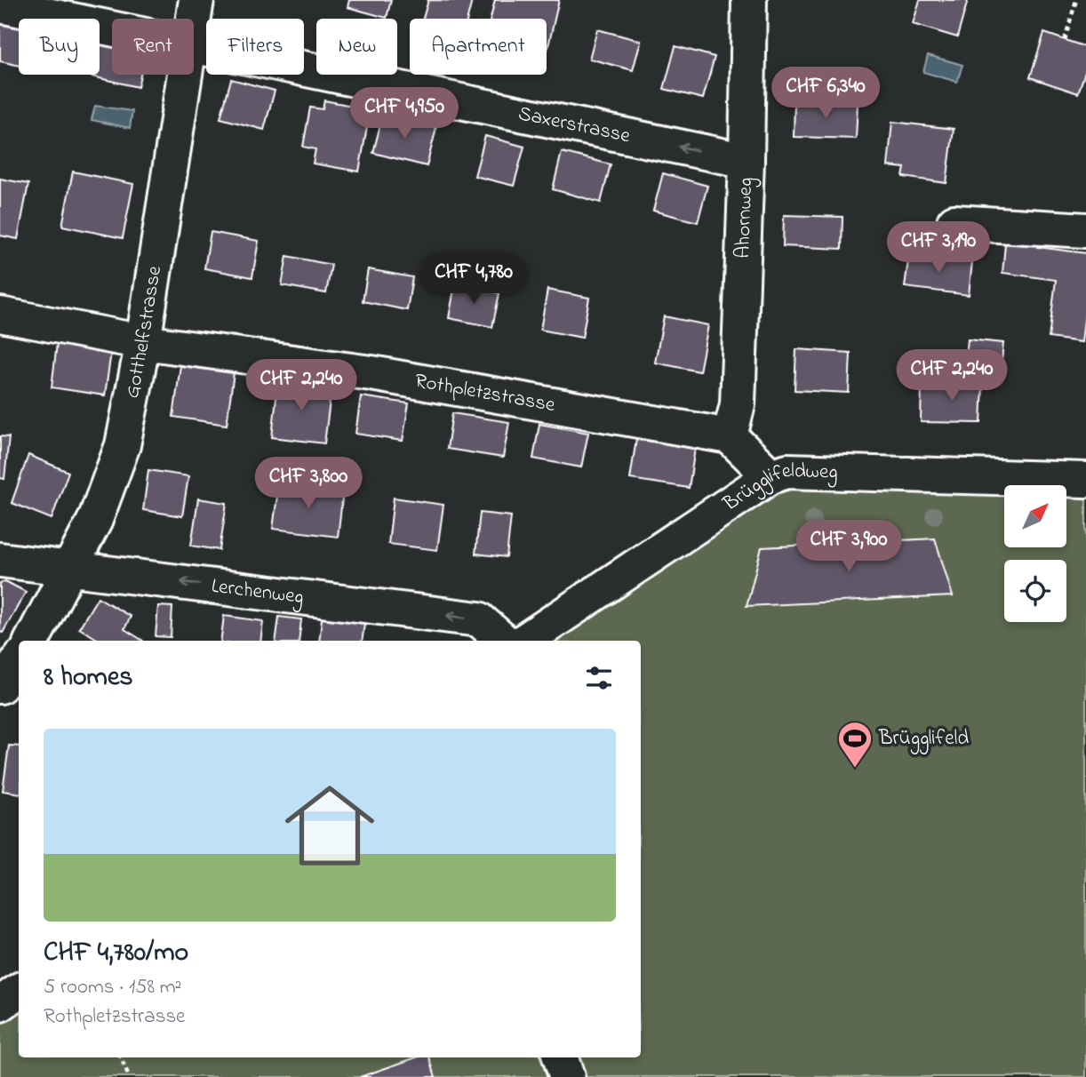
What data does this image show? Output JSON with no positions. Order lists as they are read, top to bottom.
{
  "streets": {
    "street": [
      "Saxerstrasse",
      "Ahornweg",
      "Gotthelfstrasse",
      "Rothpletzstrasse",
      "Brügglifeldweg",
      "Lerchenweg"
    ]
  },
  "crossings": [
    ["Saxerstrasse", "Ahornweg"],
    ["Ahornweg", "Rothpletzstrasse"],
    ["Gotthelfstrasse", "Rothpletzstrasse"],
    ["Gotthelfstrasse", "Lerchenweg"]
  ],
  "one_way": ["Saxerstrasse", "Lerchenweg"],
  "places": {
    "sports": ["Brügglifeld"]
  },
  "north": "top right",
  "page": {
    "chip": [
      "Buy",
      "Rent",
      "Filters",
      "New",
      "Apartment"
    ],
    "price": [
      "CHF 6,340",
      "CHF 4,950",
      "CHF 3,190",
      "CHF 4,780",
      "CHF 2,240",
      "CHF 2,240",
      "CHF 3,800",
      "CHF 3,900"
    ],
    "heading": "8 homes",
    "list": [
      {
        "name": "CHF 4,780/mo",
        "note": "5 rooms · 158 m² · Rothpletzstrasse"
      }
    ]
  }
}
